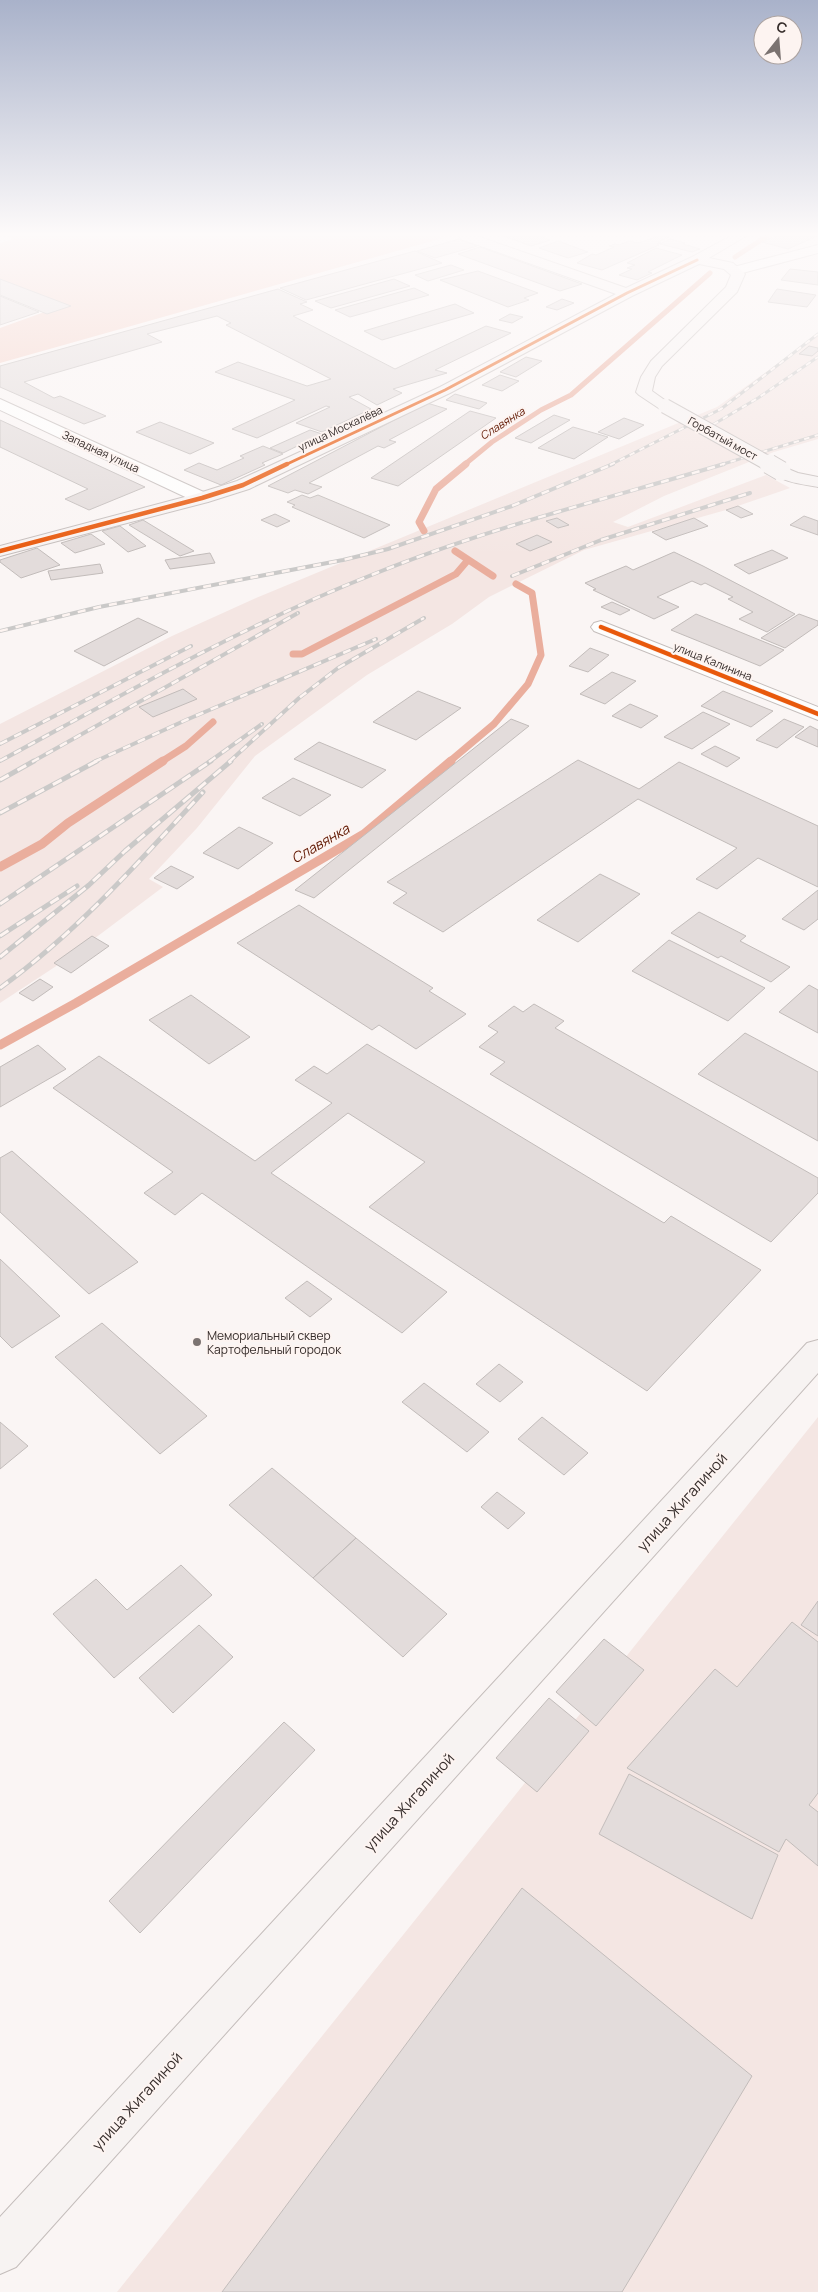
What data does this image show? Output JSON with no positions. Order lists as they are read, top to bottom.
{
  "streets": {
    "main road": ["улица Москалёва", "Горбатый мост", "улица Жигалиной"],
    "street": ["Западная улица", "улица Калинина"]
  },
  "crossings": [
    ["улица Москалёва", "Западная улица"]
  ],
  "water": ["Славянка"],
  "places": ["Мемориальный сквер Картофельный городок"],
  "north": "top"
}
